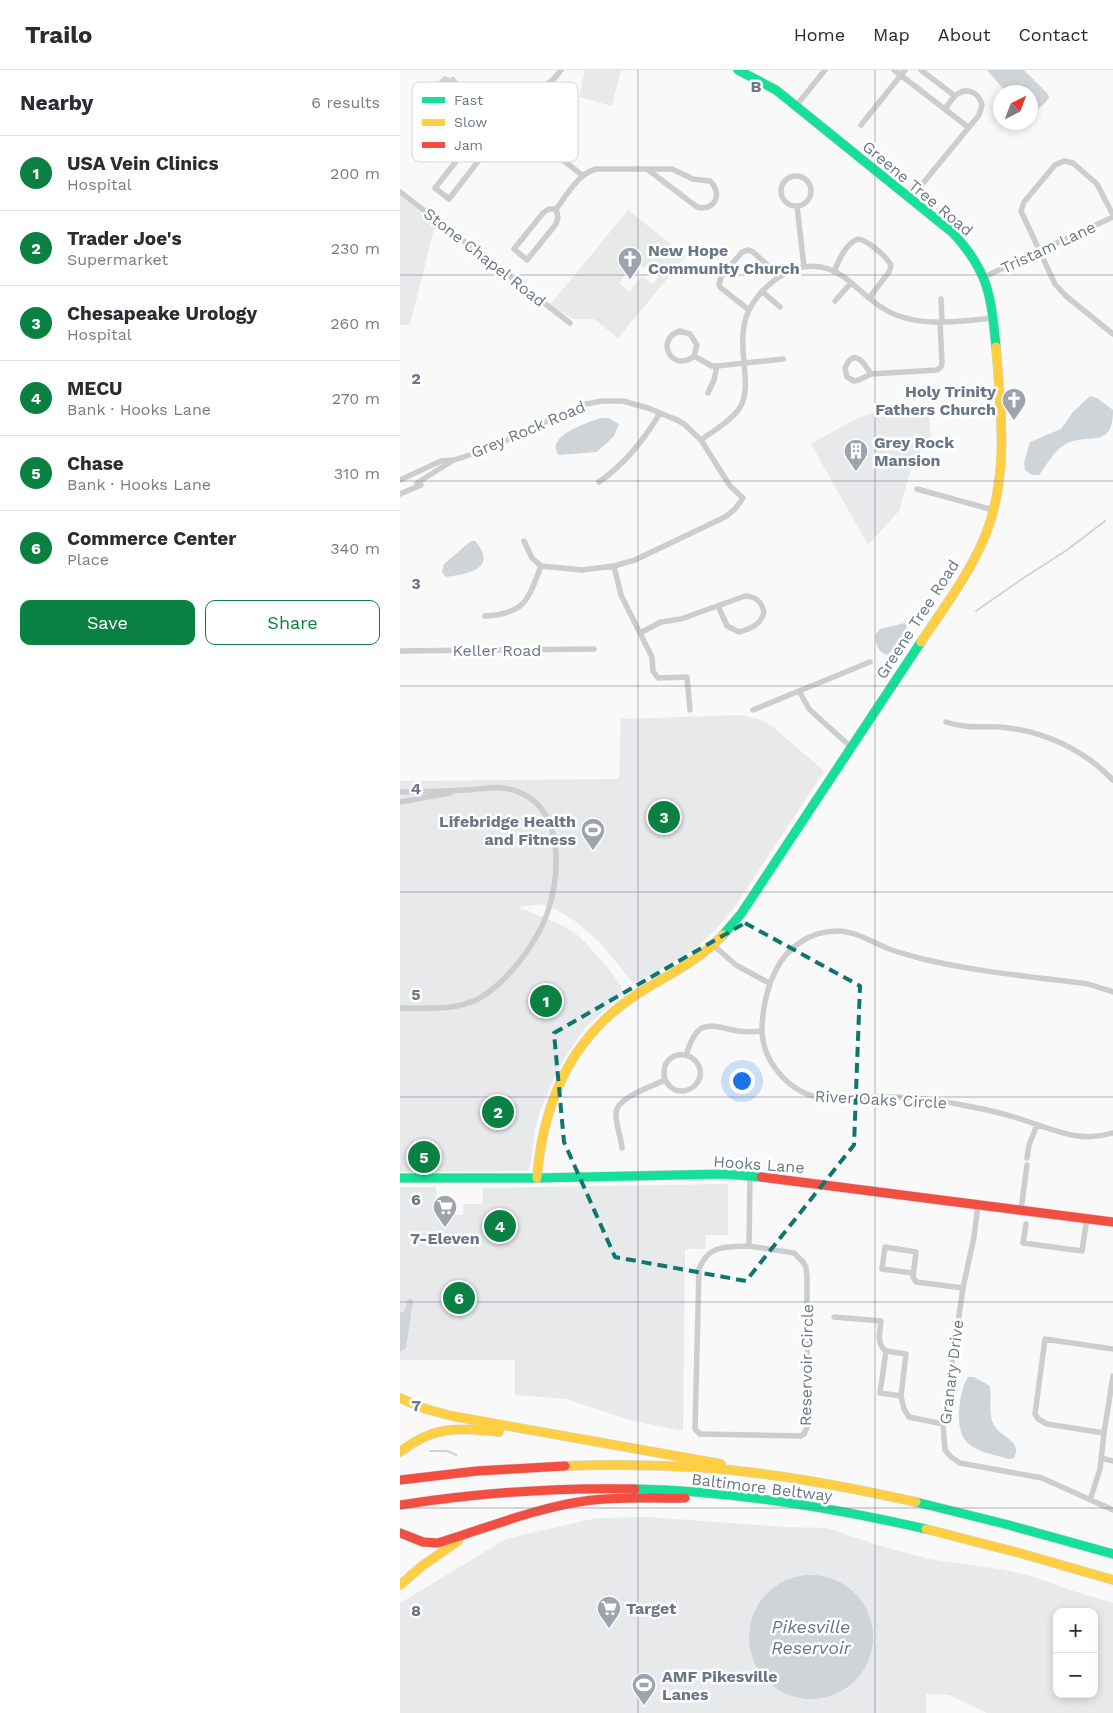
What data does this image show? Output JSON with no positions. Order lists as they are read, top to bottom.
{
  "streets": {
    "main road": ["Greene Tree Road", "Hooks Lane", "Baltimore Beltway"],
    "street": [
      "Tristam Lane",
      "Stone Chapel Road",
      "Grey Rock Road",
      "Keller Road",
      "River Oaks Circle",
      "Reservoir Circle",
      "Granary Drive"
    ]
  },
  "crossings": [
    ["Greene Tree Road", "Tristam Lane"],
    ["Greene Tree Road", "Hooks Lane"],
    ["Hooks Lane", "Granary Drive"]
  ],
  "water": ["Pikesville Reservoir"],
  "places": {
    "church": ["New Hope Community Church", "Holy Trinity Fathers Church"],
    "building": ["Grey Rock Mansion"],
    "sports": ["Lifebridge Health and Fitness", "AMF Pikesville Lanes"],
    "supermarket": ["7-Eleven", "Target"]
  },
  "legend": ["Fast", "Slow", "Jam"],
  "north": "top right",
  "page": {
    "header": "Trailo",
    "nav": [
      "Home",
      "Map",
      "About",
      "Contact"
    ],
    "heading": ["Nearby", "6 results"],
    "list": [
      {
        "mark": "1",
        "name": "USA Vein Clinics",
        "note": "Hospital",
        "value": "200 m"
      },
      {
        "mark": "2",
        "name": "Trader Joe's",
        "note": "Supermarket",
        "value": "230 m"
      },
      {
        "mark": "3",
        "name": "Chesapeake Urology",
        "note": "Hospital",
        "value": "260 m"
      },
      {
        "mark": "4",
        "name": "MECU",
        "note": "Bank · Hooks Lane",
        "value": "270 m"
      },
      {
        "mark": "5",
        "name": "Chase",
        "note": "Bank · Hooks Lane",
        "value": "310 m"
      },
      {
        "mark": "6",
        "name": "Commerce Center",
        "note": "Place",
        "value": "340 m"
      }
    ],
    "buttons": ["Save", "Share"],
    "pins": [
      "3",
      "1",
      "2",
      "5",
      "4",
      "6"
    ],
    "map_buttons": ["+", "−"]
  },
  "grid": {
    "columns": ["B"],
    "rows": [
      "2",
      "3",
      "4",
      "5",
      "6",
      "7",
      "8"
    ]
  }
}
